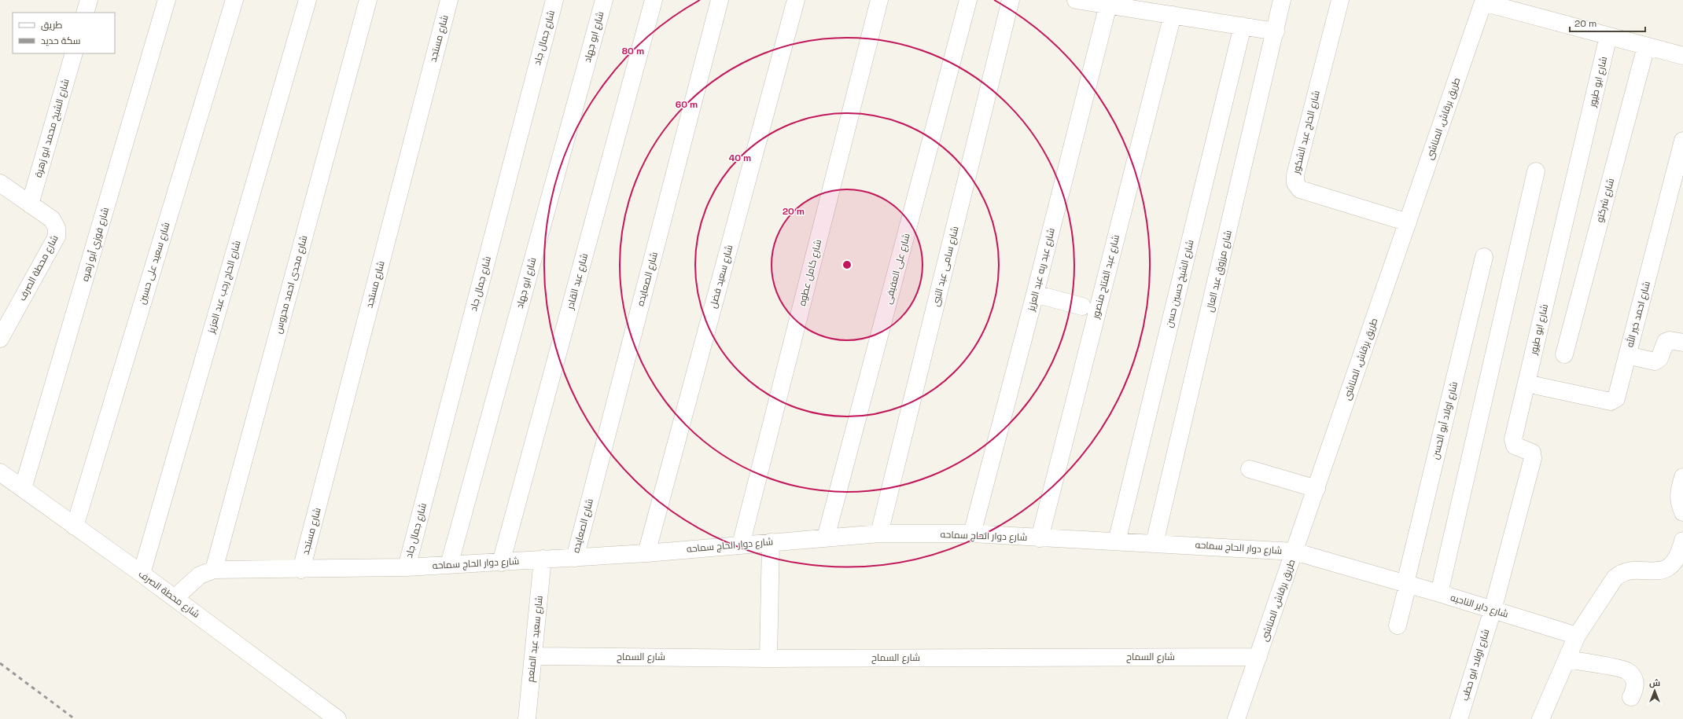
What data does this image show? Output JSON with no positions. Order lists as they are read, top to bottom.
{
  "streets": {
    "street": [
      "شارع ابو جهاد",
      "شارع جمال جاد",
      "شارع مستجد",
      "شارع ابو طيور",
      "طريق برقاش, المناشى",
      "شارع الشيخ محمد ابو زهرة",
      "شارع الحاج عبد الشكور",
      "شارع شركتو",
      "شارع فوزي أبو زهره",
      "شارع سعيد على حسين",
      "شارع سامى عبد النبى",
      "شارع محطة الصرف",
      "شارع على العفيفى",
      "شارع عبد ربه عبد العزيز",
      "شارع مرزوق عبد العال",
      "شارع كامل عطوه",
      "شارع سعيد فضل",
      "شارع عبد الفتاح منصور",
      "شارع الصعايده",
      "شارع عبد القادر",
      "شارع الشيخ حسين حسن",
      "شارع مجدى احمد محروس",
      "شارع الحاج رجب عبد العزيز",
      "شارع احمد خير الله",
      "شارع اولاد أبو الحسن",
      "شارع دوار الحاج سماحه",
      "شارع داير الناحيه",
      "شارع سعيد عبد المنعم",
      "شارع السماح",
      "شارع اولاد ابو حطب"
    ]
  },
  "crossings": [
    ["شارع ابو جهاد", "شارع دوار الحاج سماحه"],
    ["شارع جمال جاد", "شارع دوار الحاج سماحه"],
    ["شارع مستجد", "شارع دوار الحاج سماحه"],
    ["شارع ابو طيور", "شارع احمد خير الله"],
    ["شارع ابو طيور", "شارع داير الناحيه"],
    ["شارع ابو طيور", "شارع اولاد ابو حطب"],
    ["طريق برقاش, المناشى", "شارع الحاج عبد الشكور"],
    ["طريق برقاش, المناشى", "شارع دوار الحاج سماحه"],
    ["طريق برقاش, المناشى", "شارع داير الناحيه"],
    ["طريق برقاش, المناشى", "شارع السماح"],
    ["شارع الشيخ محمد ابو زهرة", "شارع محطة الصرف"],
    ["شارع فوزي أبو زهره", "شارع محطة الصرف"],
    ["شارع سعيد على حسين", "شارع محطة الصرف"],
    ["شارع سامى عبد النبى", "شارع دوار الحاج سماحه"],
    ["شارع محطة الصرف", "شارع الحاج رجب عبد العزيز"],
    ["شارع محطة الصرف", "شارع دوار الحاج سماحه"],
    ["شارع على العفيفى", "شارع دوار الحاج سماحه"],
    ["شارع عبد ربه عبد العزيز", "شارع دوار الحاج سماحه"],
    ["شارع مرزوق عبد العال", "شارع دوار الحاج سماحه"],
    ["شارع كامل عطوه", "شارع دوار الحاج سماحه"],
    ["شارع سعيد فضل", "شارع دوار الحاج سماحه"],
    ["شارع عبد الفتاح منصور", "شارع دوار الحاج سماحه"],
    ["شارع الصعايده", "شارع دوار الحاج سماحه"],
    ["شارع عبد القادر", "شارع دوار الحاج سماحه"],
    ["شارع الشيخ حسين حسن", "شارع دوار الحاج سماحه"],
    ["شارع مجدى احمد محروس", "شارع دوار الحاج سماحه"],
    ["شارع اولاد أبو الحسن", "شارع داير الناحيه"],
    ["شارع دوار الحاج سماحه", "شارع داير الناحيه"],
    ["شارع دوار الحاج سماحه", "شارع سعيد عبد المنعم"],
    ["شارع داير الناحيه", "شارع اولاد ابو حطب"],
    ["شارع سعيد عبد المنعم", "شارع السماح"]
  ],
  "legend": ["طريق", "سكة حديد"],
  "scale_bar": "20 m",
  "north": "top",
  "rings": [
    "80 m",
    "60 m",
    "40 m",
    "20 m"
  ]
}
